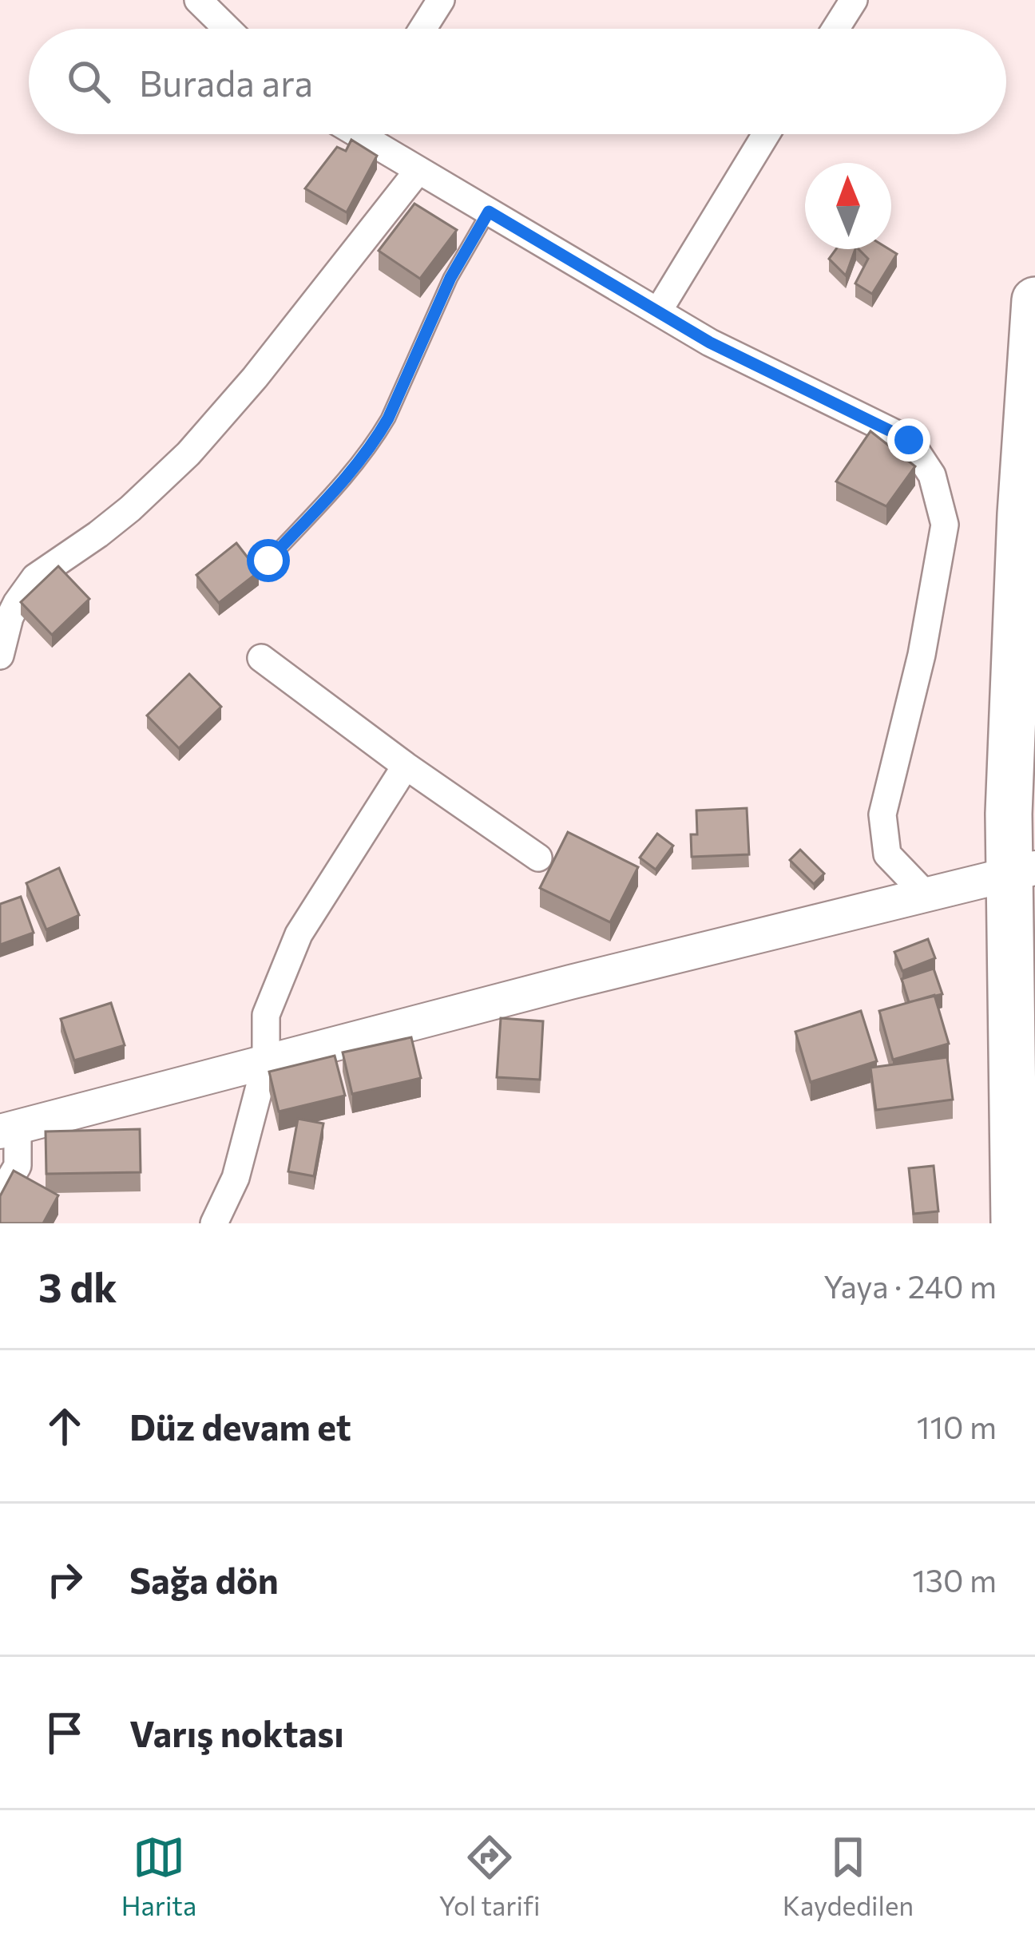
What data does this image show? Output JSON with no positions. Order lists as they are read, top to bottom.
{
  "north": "top",
  "page": {
    "search": "Burada ara",
    "heading": ["3 dk", "Yaya · 240 m"],
    "list": [
      ["Düz devam et", "110 m"],
      ["Sağa dön", "130 m"],
      "Varış noktası"
    ],
    "nav": ["Harita", "Yol tarifi", "Kaydedilen"]
  }
}
